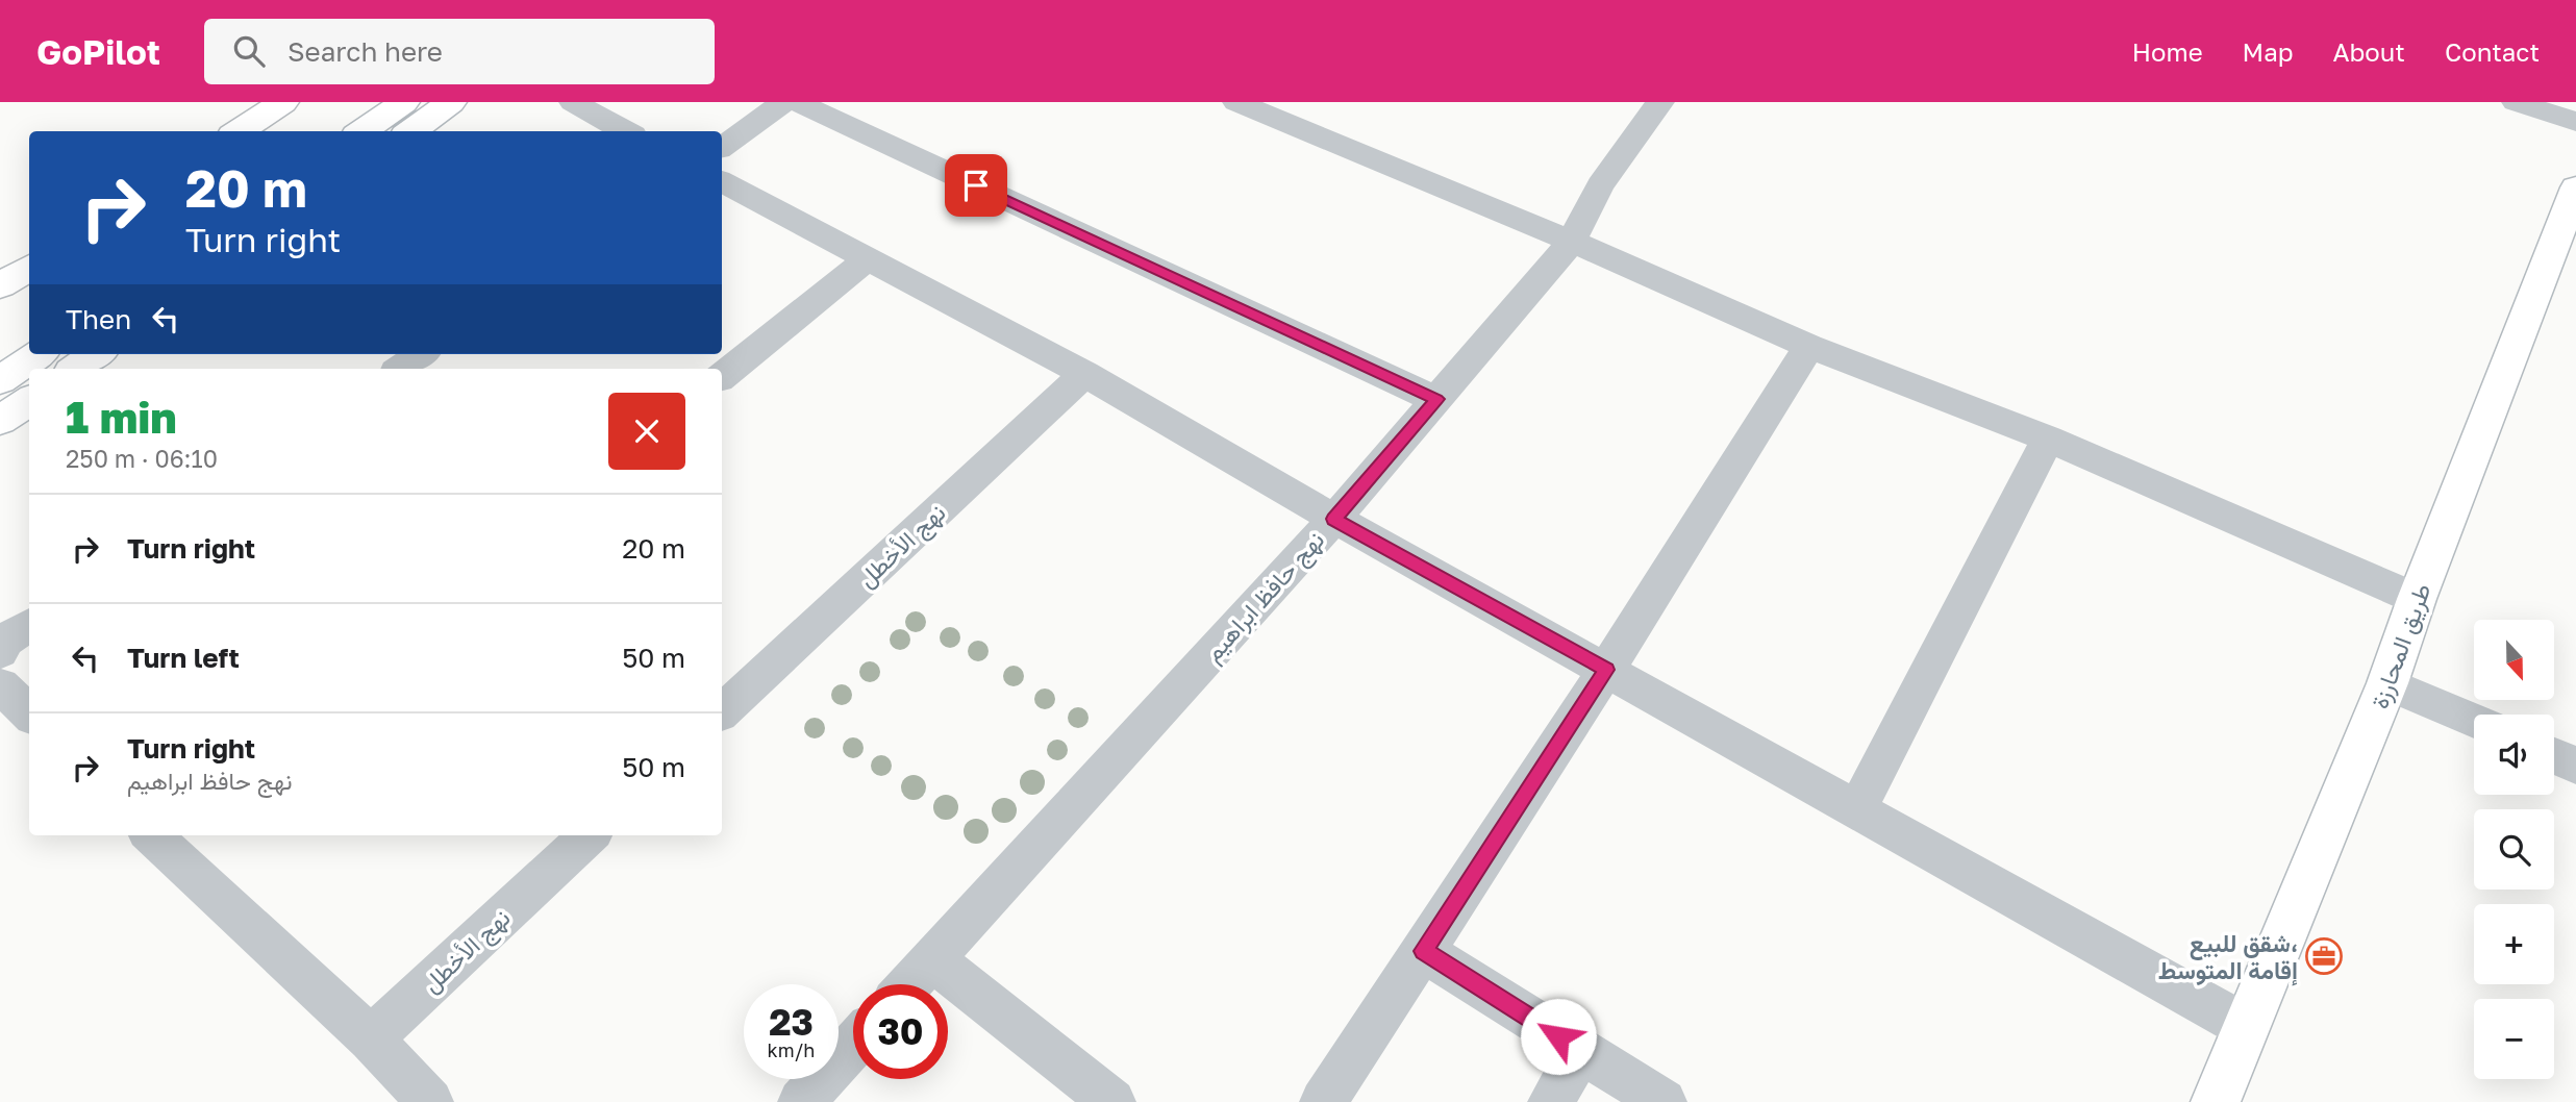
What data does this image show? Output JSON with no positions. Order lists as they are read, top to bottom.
{
  "streets": {
    "main road": ["طريق المحارزة"],
    "street": ["نهج الأخطل", "نهج حافظ ابراهيم"]
  },
  "places": {
    "office": ["شقق للبيع، إقامة المتوسط"]
  },
  "north": "bottom",
  "page": {
    "header": "GoPilot",
    "search": "Search here",
    "nav": [
      "Home",
      "Map",
      "About",
      "Contact"
    ],
    "turn": ["20 m", "Turn right"],
    "then": "Then",
    "heading": ["1 min", "250 m · 06:10"],
    "list": [
      {
        "name": "Turn right",
        "value": "20 m"
      },
      {
        "name": "Turn left",
        "value": "50 m"
      },
      {
        "name": "Turn right",
        "note": "نهج حافظ ابراهيم",
        "value": "50 m"
      }
    ],
    "map_buttons": ["+", "−"],
    "speed": "23 km/h",
    "limit": "30"
  }
}
